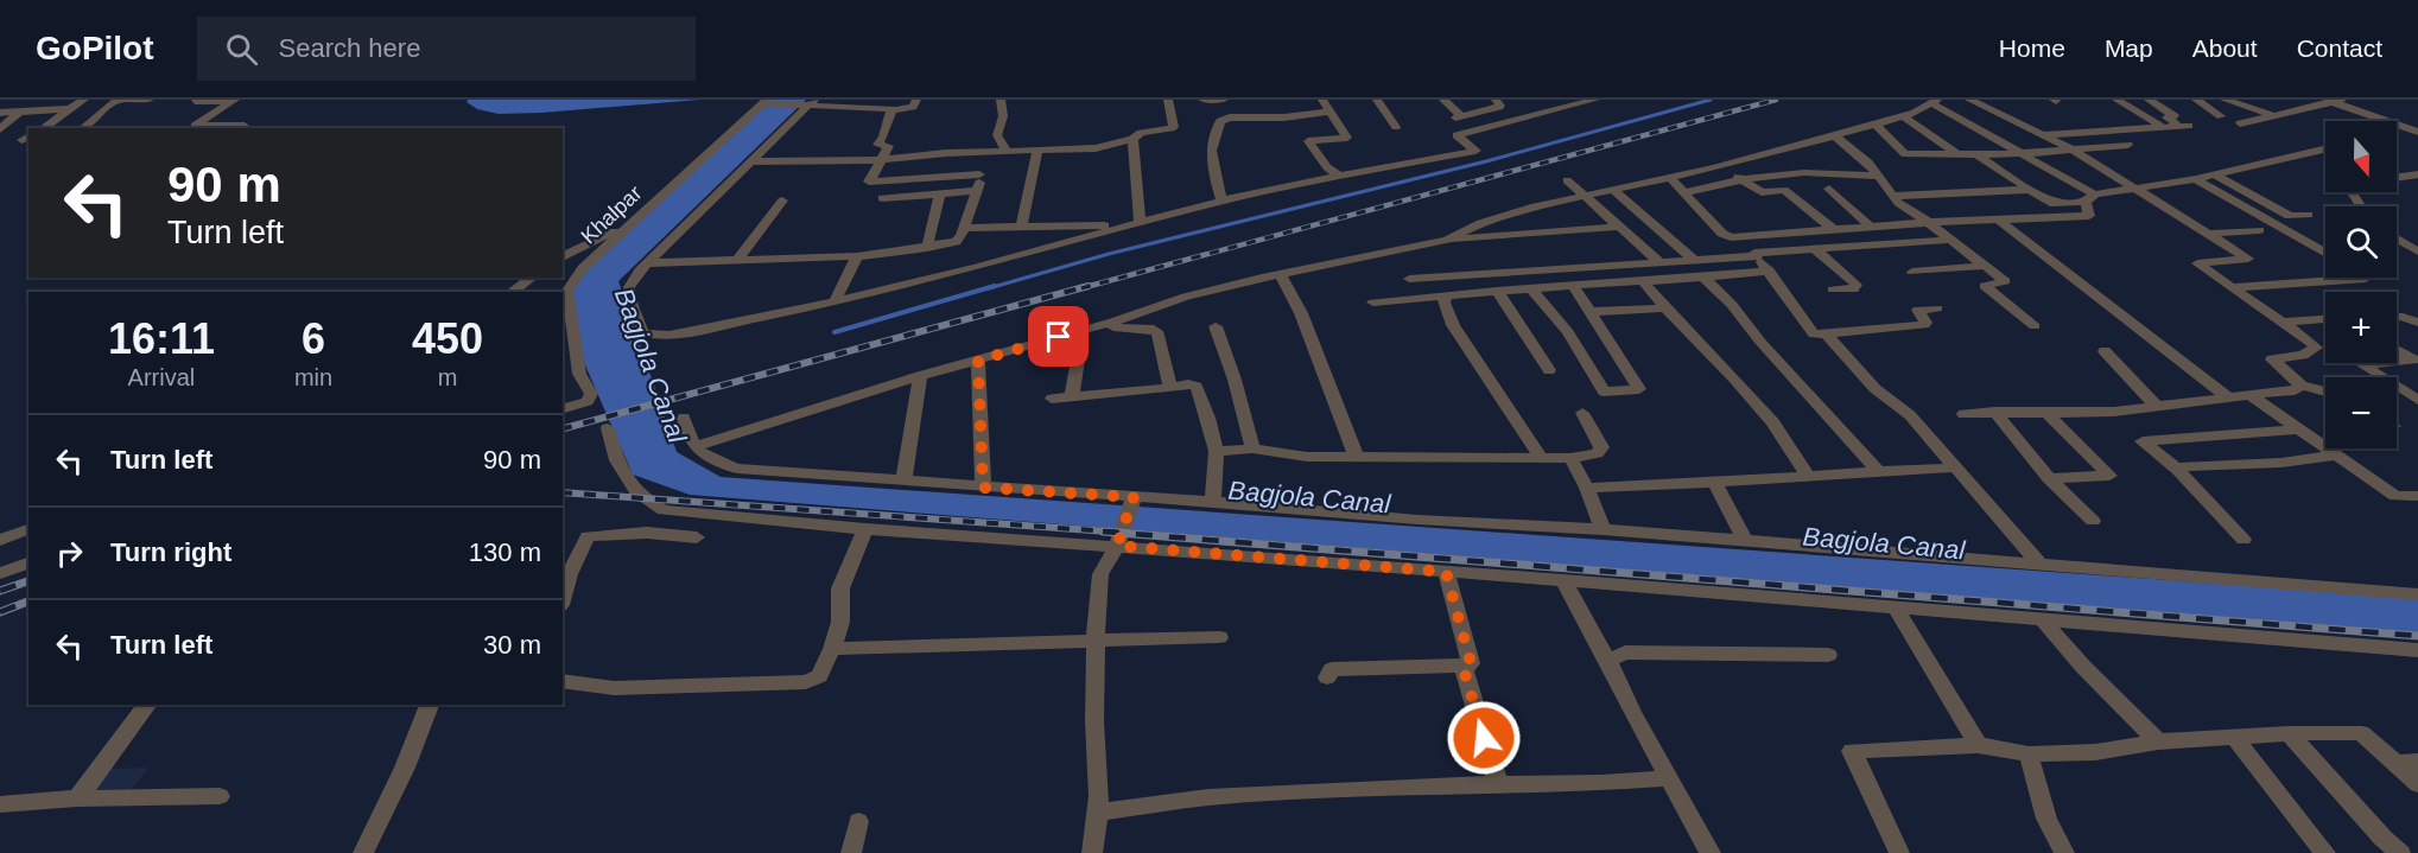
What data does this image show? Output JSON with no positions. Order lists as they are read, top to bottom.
{
  "streets": {
    "street": ["Khalpar"]
  },
  "water": ["Bagjola Canal"],
  "north": "bottom",
  "page": {
    "header": "GoPilot",
    "search": "Search here",
    "nav": [
      "Home",
      "Map",
      "About",
      "Contact"
    ],
    "map_buttons": ["+", "−"],
    "turn": ["90 m", "Turn left"],
    "eta": [
      "16:11",
      "Arrival",
      "6",
      "min",
      "450",
      "m"
    ],
    "list": [
      {
        "name": "Turn left",
        "value": "90 m"
      },
      {
        "name": "Turn right",
        "value": "130 m"
      },
      {
        "name": "Turn left",
        "value": "30 m"
      }
    ]
  }
}
